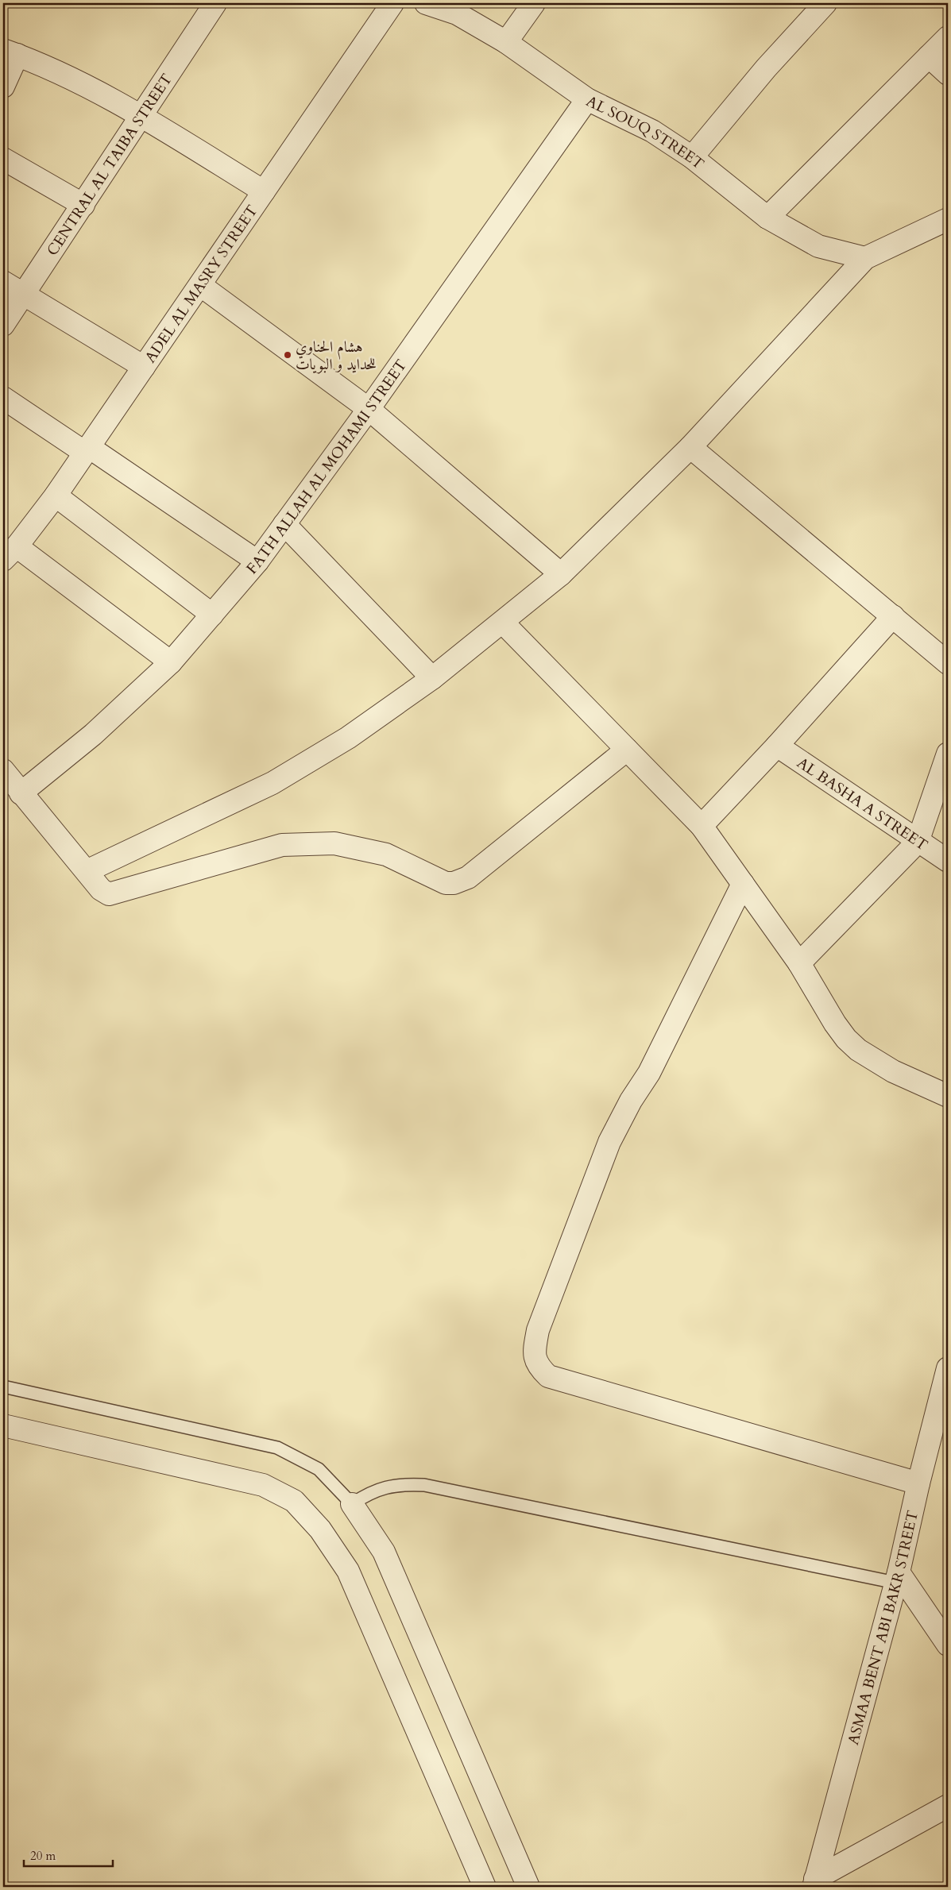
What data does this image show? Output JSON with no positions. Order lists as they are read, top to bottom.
{
  "streets": {
    "street": [
      "AL SOUQ STREET",
      "CENTRAL AL TAIBA STREET",
      "ADEL AL MASRY STREET",
      "FATH ALLAH AL MOHAMI STREET",
      "AL BASHA A STREET",
      "ASMAA BENT ABI BAKR STREET"
    ]
  },
  "crossings": [
    ["AL SOUQ STREET", "FATH ALLAH AL MOHAMI STREET"]
  ],
  "places": ["هشام الحناوي للحدايد و البويات"],
  "scale_bar": "20 m"
}
